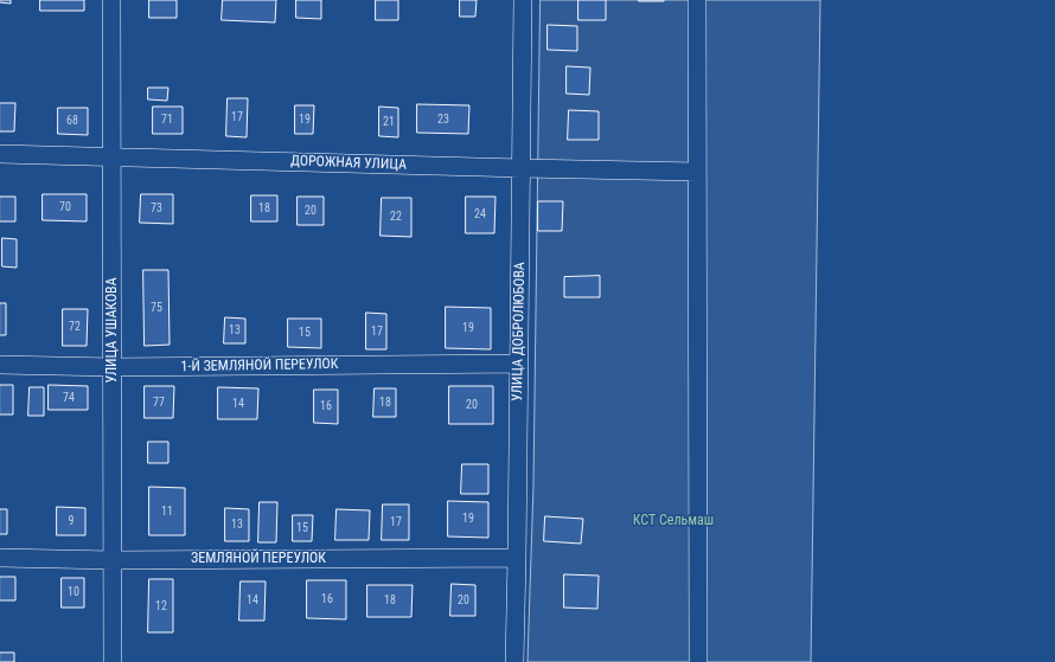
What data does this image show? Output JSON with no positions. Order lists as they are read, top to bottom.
{
  "streets": {
    "street": [
      "ДОРОЖНАЯ УЛИЦА",
      "УЛИЦА УШАКОВА",
      "УЛИЦА ДОБРОЛЮБОВА",
      "1-Й ЗЕМЛЯНОЙ ПЕРЕУЛОК",
      "ЗЕМЛЯНОЙ ПЕРЕУЛОК"
    ]
  },
  "crossings": [
    ["ДОРОЖНАЯ УЛИЦА", "УЛИЦА УШАКОВА"],
    ["ДОРОЖНАЯ УЛИЦА", "УЛИЦА ДОБРОЛЮБОВА"],
    ["УЛИЦА УШАКОВА", "1-Й ЗЕМЛЯНОЙ ПЕРЕУЛОК"],
    ["УЛИЦА УШАКОВА", "ЗЕМЛЯНОЙ ПЕРЕУЛОК"],
    ["УЛИЦА ДОБРОЛЮБОВА", "1-Й ЗЕМЛЯНОЙ ПЕРЕУЛОК"],
    ["УЛИЦА ДОБРОЛЮБОВА", "ЗЕМЛЯНОЙ ПЕРЕУЛОК"]
  ],
  "parks": ["КСТ Сельмаш"],
  "house_numbers": [
    "17",
    "71",
    "19",
    "23",
    "68",
    "21",
    "70",
    "73",
    "18",
    "20",
    "24",
    "22",
    "75",
    "72",
    "19",
    "13",
    "17",
    "15",
    "74",
    "77",
    "18",
    "14",
    "20",
    "16",
    "11",
    "19",
    "9",
    "17",
    "13",
    "15",
    "10",
    "16",
    "14",
    "18",
    "20",
    "12"
  ]
}
